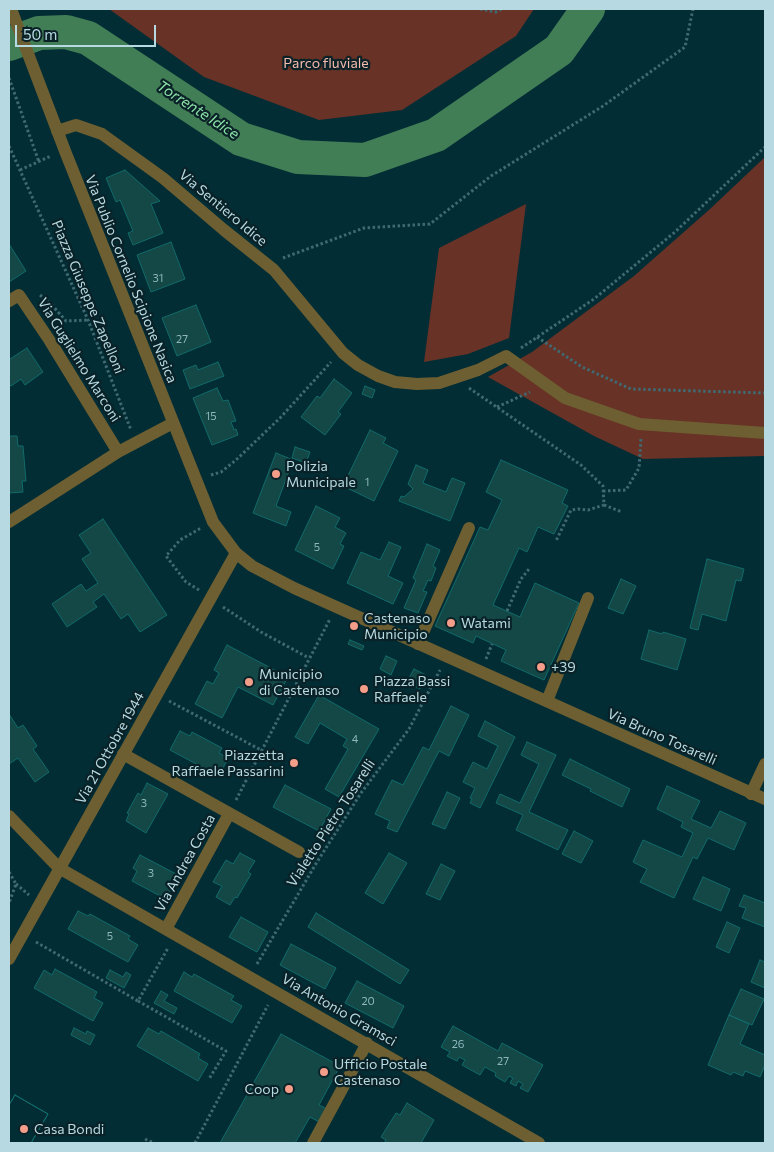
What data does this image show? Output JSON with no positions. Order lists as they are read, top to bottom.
{
  "streets": {
    "street": [
      "Via Sentiero Idice",
      "Via Publio Cornelio Scipione Nasica",
      "Via Guglielmo Marconi",
      "Via Bruno Tosarelli",
      "Via 21 Ottobre 1944",
      "Via Andrea Costa",
      "Via Antonio Gramsci"
    ],
    "path": ["Piazza Giuseppe Zapelloni", "Vialetto Pietro Tosarelli"]
  },
  "crossings": [
    ["Via Sentiero Idice", "Via Publio Cornelio Scipione Nasica"],
    ["Via Publio Cornelio Scipione Nasica", "Via Bruno Tosarelli"],
    ["Via Publio Cornelio Scipione Nasica", "Via 21 Ottobre 1944"],
    ["Via Bruno Tosarelli", "Via 21 Ottobre 1944"],
    ["Via Bruno Tosarelli", "Vialetto Pietro Tosarelli"],
    ["Via 21 Ottobre 1944", "Via Andrea Costa"],
    ["Via 21 Ottobre 1944", "Via Antonio Gramsci"],
    ["Vialetto Pietro Tosarelli", "Via Antonio Gramsci"],
    ["Via Andrea Costa", "Via Antonio Gramsci"]
  ],
  "water": ["Torrente Idice"],
  "parks": ["Parco fluviale"],
  "places": [
    "Polizia Municipale",
    "Watami",
    "Castenaso Municipio",
    "+39",
    "Municipio di Castenaso",
    "Piazza Bassi Raffaele",
    "Piazzetta Raffaele Passarini",
    "Ufficio Postale Castenaso",
    "Coop",
    "Casa Bondi"
  ],
  "house_numbers": [
    "31",
    "27",
    "15",
    "1",
    "5",
    "4",
    "3",
    "3",
    "5",
    "20",
    "26",
    "27"
  ],
  "scale_bar": "50 m"
}
